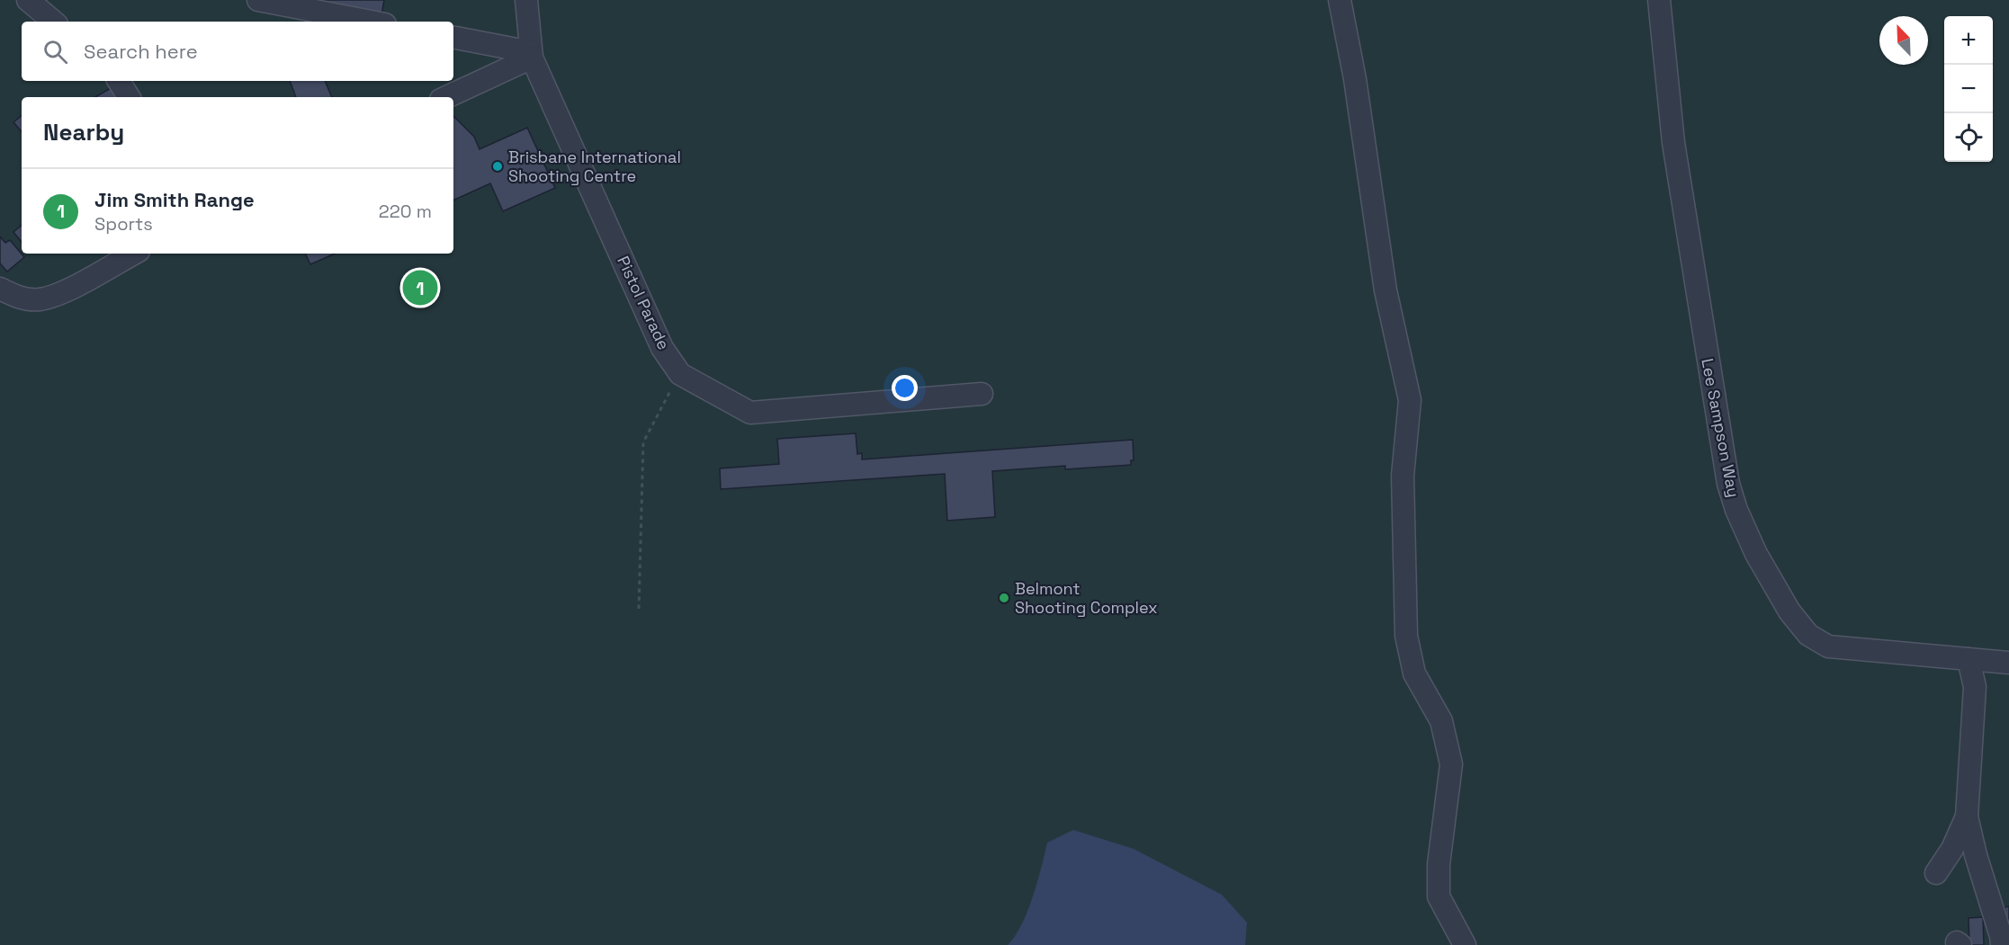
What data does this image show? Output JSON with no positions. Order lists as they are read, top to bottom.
{
  "streets": {
    "lane": ["Pistol Parade", "Lee Sampson Way"]
  },
  "places": ["Brisbane International Shooting Centre", "Belmont Shooting Complex"],
  "north": "top left",
  "page": {
    "map_buttons": ["+", "−"],
    "search": "Search here",
    "heading": "Nearby",
    "list": [
      {
        "mark": "1",
        "name": "Jim Smith Range",
        "note": "Sports",
        "value": "220 m"
      }
    ],
    "pins": "1"
  }
}
